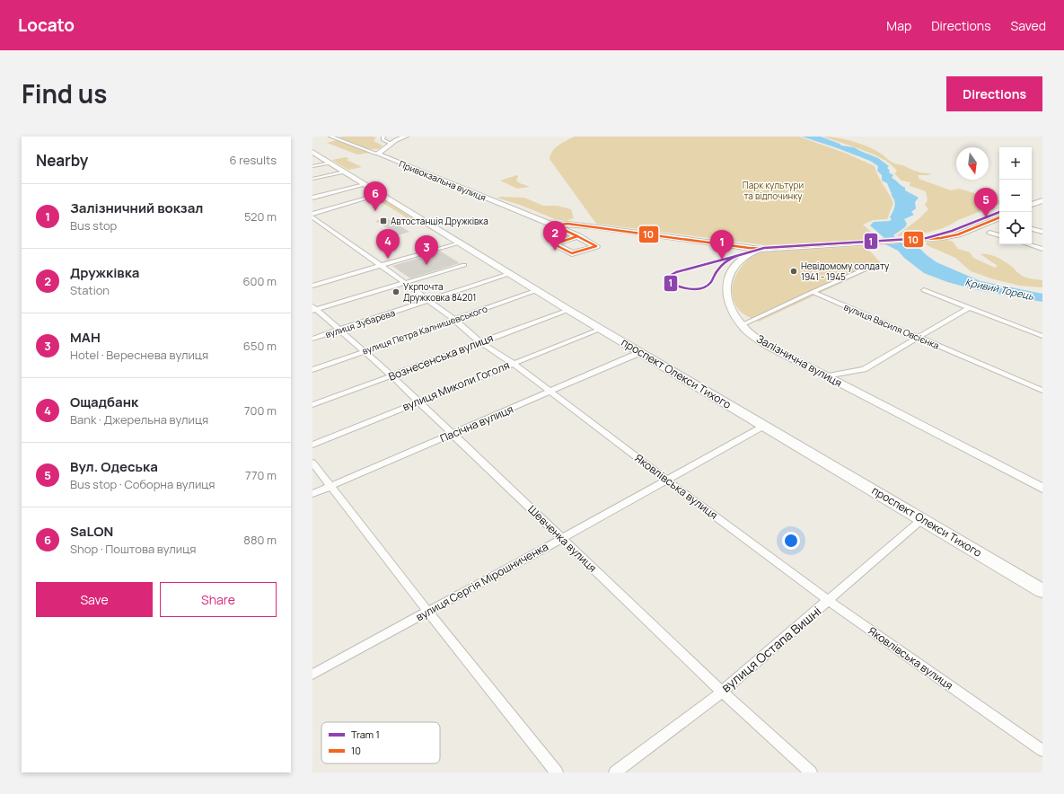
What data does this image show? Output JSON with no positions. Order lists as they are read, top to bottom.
{
  "streets": {
    "main road": ["проспект Олекси Тихого"],
    "street": [
      "Привокзальна вулиця",
      "вулиця Зубарева",
      "вулиця Василя Овсієнка",
      "вулиця Петра Калнишевського",
      "Вознесенська вулиця",
      "Залізнична вулиця",
      "вулиця Миколи Гоголя",
      "Пасічна вулиця",
      "Яковлівська вулиця",
      "Шевченка вулиця",
      "вулиця Сергія Мірошниченка",
      "вулиця Остапа Вишні"
    ]
  },
  "crossings": [
    ["Привокзальна вулиця", "Залізнична вулиця"],
    ["вулиця Зубарева", "проспект Олекси Тихого"],
    ["вулиця Зубарева", "Яковлівська вулиця"],
    ["вулиця Зубарева", "Шевченка вулиця"],
    ["вулиця Петра Калнишевського", "проспект Олекси Тихого"],
    ["вулиця Петра Калнишевського", "Яковлівська вулиця"],
    ["вулиця Петра Калнишевського", "Шевченка вулиця"],
    ["Вознесенська вулиця", "проспект Олекси Тихого"],
    ["Вознесенська вулиця", "Яковлівська вулиця"],
    ["Вознесенська вулиця", "Шевченка вулиця"],
    ["проспект Олекси Тихого", "вулиця Миколи Гоголя"],
    ["проспект Олекси Тихого", "Пасічна вулиця"],
    ["проспект Олекси Тихого", "вулиця Сергія Мірошниченка"],
    ["проспект Олекси Тихого", "вулиця Остапа Вишні"],
    ["вулиця Миколи Гоголя", "Яковлівська вулиця"],
    ["вулиця Миколи Гоголя", "Шевченка вулиця"],
    ["Пасічна вулиця", "Яковлівська вулиця"],
    ["Пасічна вулиця", "Шевченка вулиця"],
    ["Яковлівська вулиця", "вулиця Сергія Мірошниченка"],
    ["Яковлівська вулиця", "вулиця Остапа Вишні"],
    ["Шевченка вулиця", "вулиця Сергія Мірошниченка"],
    ["Шевченка вулиця", "вулиця Остапа Вишні"]
  ],
  "water": ["Кривий Торець"],
  "parks": ["Парк культури та відпочинку"],
  "places": {
    "transit": ["Автостанція Дружківка"],
    "other": ["Невідомому солдату 1941 - 1945", "Укрпочта Дружковка 84201"]
  },
  "lines": ["tram line 1", "transit line 10"],
  "legend": ["Tram 1", "10"],
  "north": "bottom",
  "page": {
    "header": "Locato",
    "nav": ["Map", "Directions", "Saved"],
    "title": "Find us",
    "buttons": [
      "Directions",
      ["Save", "Share"]
    ],
    "heading": ["Nearby", "6 results"],
    "map_buttons": ["+", "−"],
    "pins": [
      "6",
      "5",
      "2",
      "4",
      "1",
      "3"
    ],
    "list": [
      {
        "mark": "1",
        "name": "Залізничний вокзал",
        "note": "Bus stop",
        "value": "520 m"
      },
      {
        "mark": "2",
        "name": "Дружківка",
        "note": "Station",
        "value": "600 m"
      },
      {
        "mark": "3",
        "name": "МАН",
        "note": "Hotel · Вереснева вулиця",
        "value": "650 m"
      },
      {
        "mark": "4",
        "name": "Ощадбанк",
        "note": "Bank · Джерельна вулиця",
        "value": "700 m"
      },
      {
        "mark": "5",
        "name": "Вул. Одеська",
        "note": "Bus stop · Соборна вулиця",
        "value": "770 m"
      },
      {
        "mark": "6",
        "name": "SaLON",
        "note": "Shop · Поштова вулиця",
        "value": "880 m"
      }
    ]
  }
}
